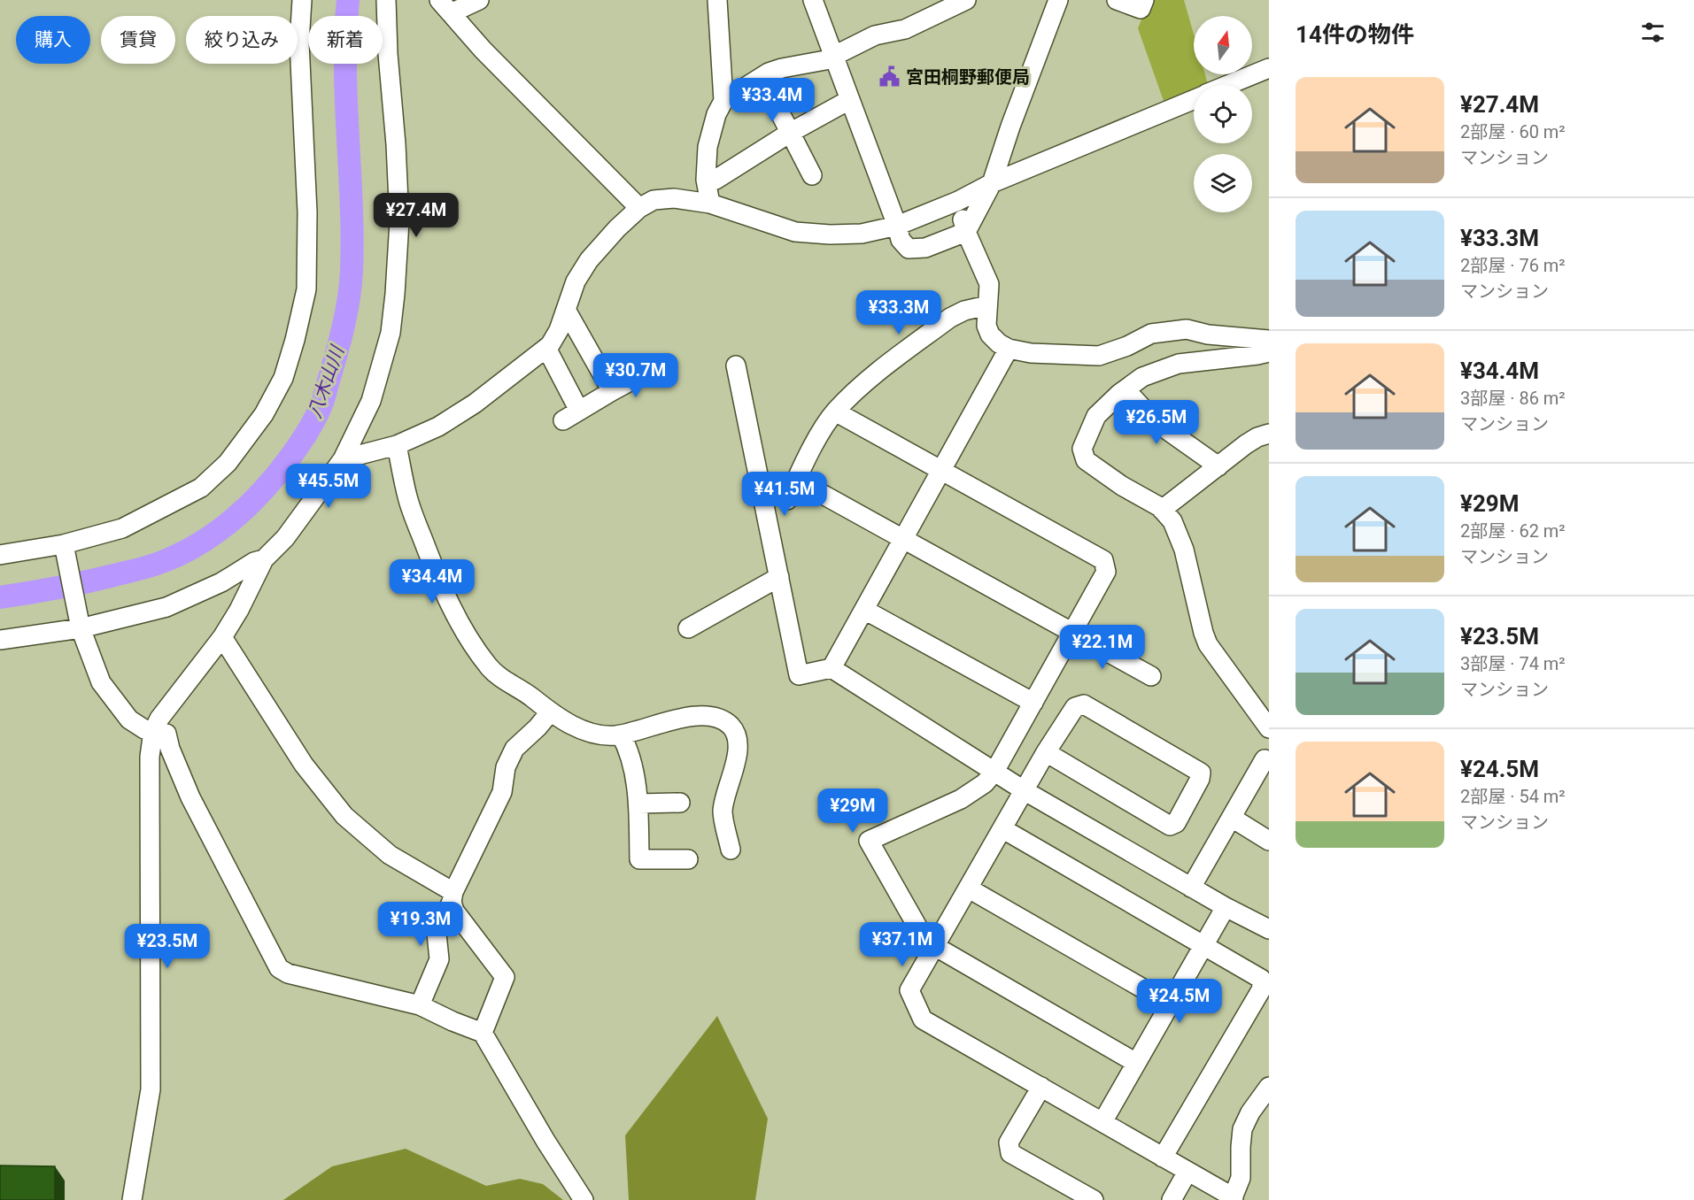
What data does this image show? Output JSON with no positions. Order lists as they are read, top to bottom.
{
  "water": ["八木山川"],
  "places": {
    "public building": ["宮田桐野郵便局"]
  },
  "north": "top",
  "page": {
    "heading": "14件の物件",
    "chip": [
      "購入",
      "賃貸",
      "絞り込み",
      "新着"
    ],
    "list": [
      {
        "name": "¥27.4M",
        "note": "2部屋 · 60 m² · マンション"
      },
      {
        "name": "¥33.3M",
        "note": "2部屋 · 76 m² · マンション"
      },
      {
        "name": "¥34.4M",
        "note": "3部屋 · 86 m² · マンション"
      },
      {
        "name": "¥29M",
        "note": "2部屋 · 62 m² · マンション"
      },
      {
        "name": "¥23.5M",
        "note": "3部屋 · 74 m² · マンション"
      },
      {
        "name": "¥24.5M",
        "note": "2部屋 · 54 m² · マンション"
      }
    ],
    "price": [
      "¥33.4M",
      "¥27.4M",
      "¥33.3M",
      "¥30.7M",
      "¥26.5M",
      "¥45.5M",
      "¥41.5M",
      "¥34.4M",
      "¥22.1M",
      "¥29M",
      "¥19.3M",
      "¥37.1M",
      "¥23.5M",
      "¥24.5M"
    ]
  }
}
